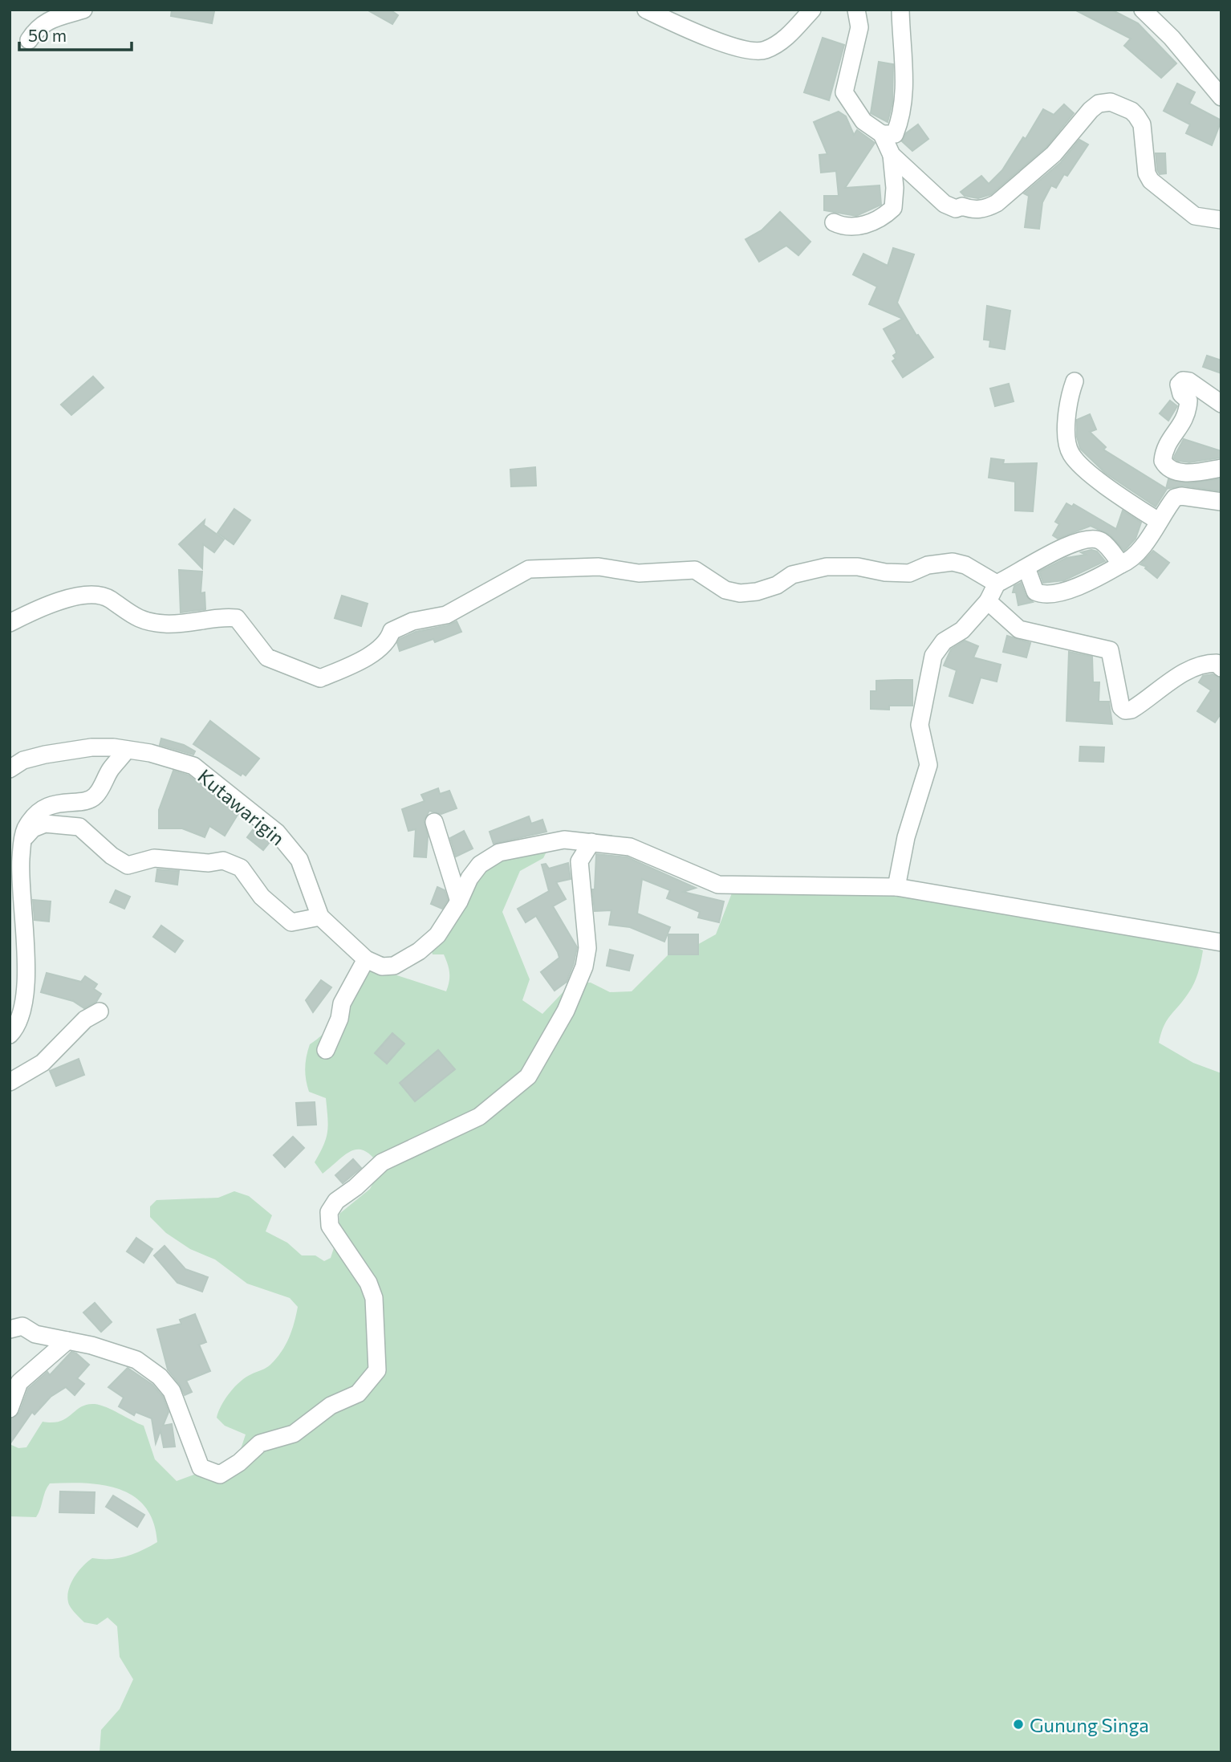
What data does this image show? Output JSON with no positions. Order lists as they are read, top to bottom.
{
  "streets": {
    "street": ["Kutawarigin"]
  },
  "places": ["Gunung Singa"],
  "scale_bar": "50 m"
}
